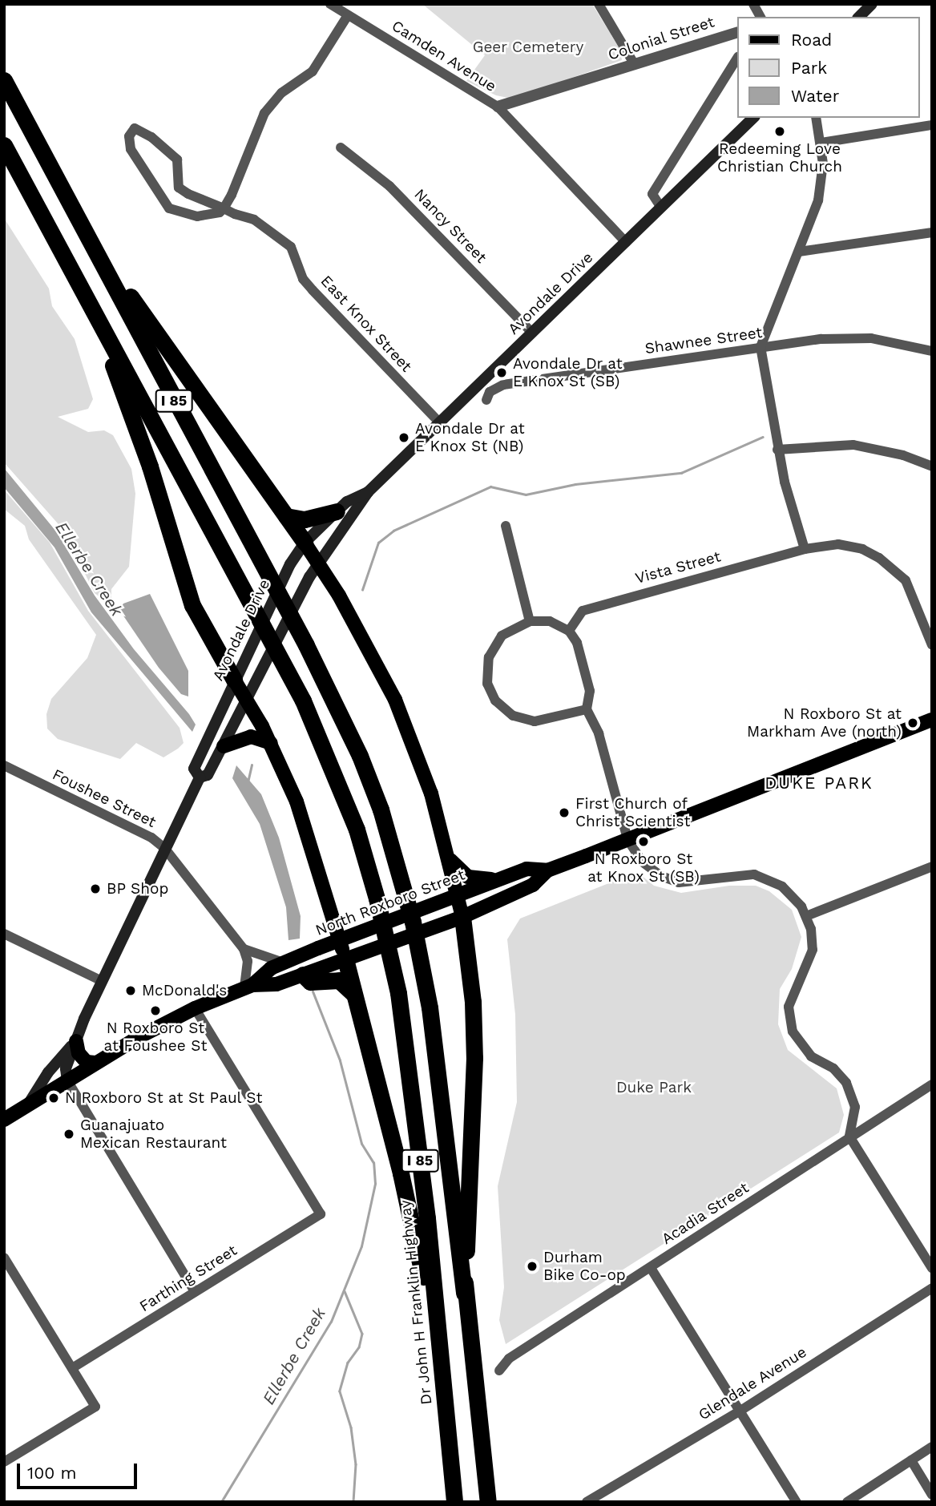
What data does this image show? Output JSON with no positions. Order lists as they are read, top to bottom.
{
  "streets": {
    "highway": ["I 85", "Dr John H Franklin Highway"],
    "main road": ["Avondale Drive", "North Roxboro Street"],
    "street": [
      "Colonial Street",
      "Camden Avenue",
      "Nancy Street",
      "East Knox Street",
      "Shawnee Street",
      "Vista Street",
      "Foushee Street",
      "Acadia Street",
      "Farthing Street",
      "Glendale Avenue"
    ]
  },
  "crossings": [
    ["Colonial Street", "Camden Avenue"],
    ["Camden Avenue", "Avondale Drive"],
    ["Nancy Street", "Avondale Drive"],
    ["Avondale Drive", "East Knox Street"],
    ["Avondale Drive", "Foushee Street"],
    ["Avondale Drive", "North Roxboro Street"],
    ["I 85", "Dr John H Franklin Highway"],
    ["North Roxboro Street", "Farthing Street"]
  ],
  "districts": ["DUKE PARK"],
  "water": ["Ellerbe Creek"],
  "parks": ["Geer Cemetery", "Duke Park"],
  "places": [
    "Redeeming Love Christian Church",
    "Avondale Dr at E Knox St (SB)",
    "Avondale Dr at E Knox St (NB)",
    "N Roxboro St at Markham Ave (north)",
    "First Church of Christ Scientist",
    "N Roxboro St at Knox St (SB)",
    "BP Shop",
    "McDonald's",
    "N Roxboro St at Foushee St",
    "N Roxboro St at St Paul St",
    "Guanajuato Mexican Restaurant",
    "Durham Bike Co-op"
  ],
  "legend": ["Road", "Park", "Water"],
  "scale_bar": "100 m"
}
